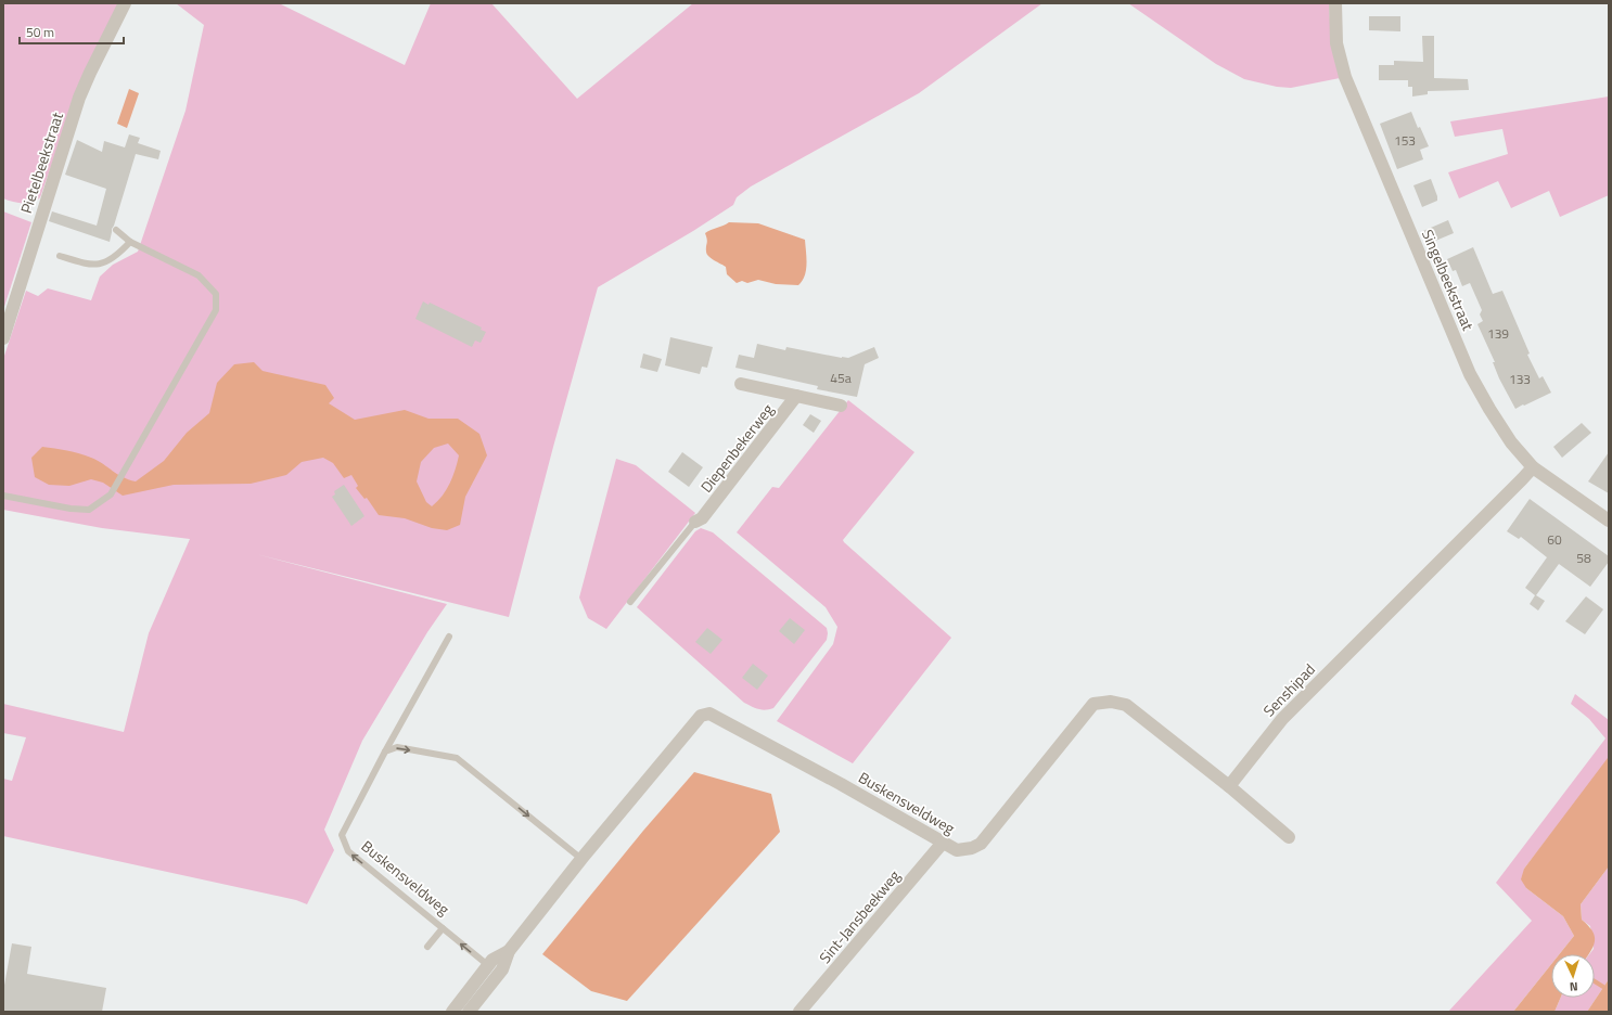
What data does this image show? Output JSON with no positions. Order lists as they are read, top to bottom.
{
  "streets": {
    "street": [
      "Pietelbeekstraat",
      "Singelbeekstraat",
      "Diepenbekerweg",
      "Senshipad",
      "Buskensveldweg",
      "Sint-Jansbeekweg"
    ]
  },
  "crossings": [
    ["Singelbeekstraat", "Senshipad"],
    ["Senshipad", "Buskensveldweg"],
    ["Buskensveldweg", "Sint-Jansbeekweg"]
  ],
  "house_numbers": [
    "153",
    "139",
    "45a",
    "133",
    "60",
    "58"
  ],
  "scale_bar": "50 m",
  "north": "bottom"
}
